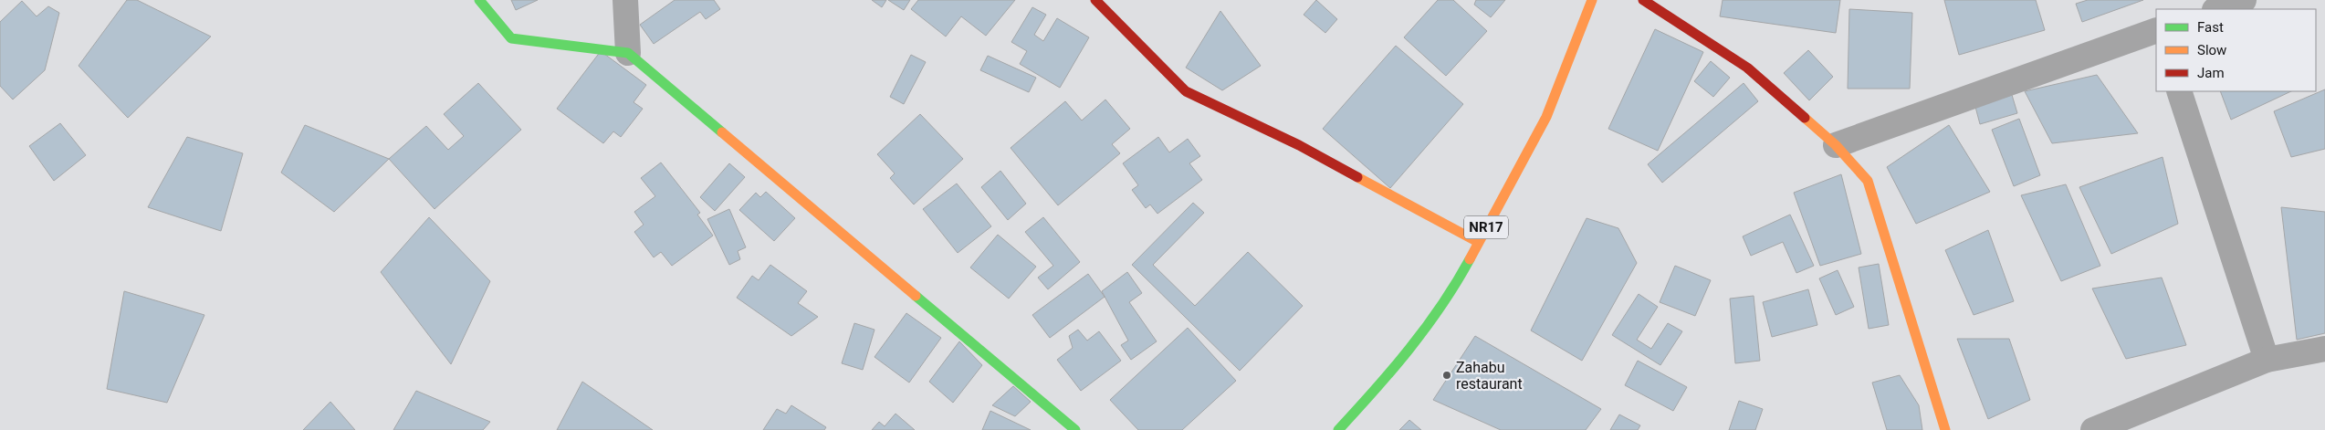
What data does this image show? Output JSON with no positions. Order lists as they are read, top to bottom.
{
  "streets": {
    "street": ["NR17"]
  },
  "places": ["Zahabu restaurant"],
  "legend": ["Fast", "Slow", "Jam"]
}
